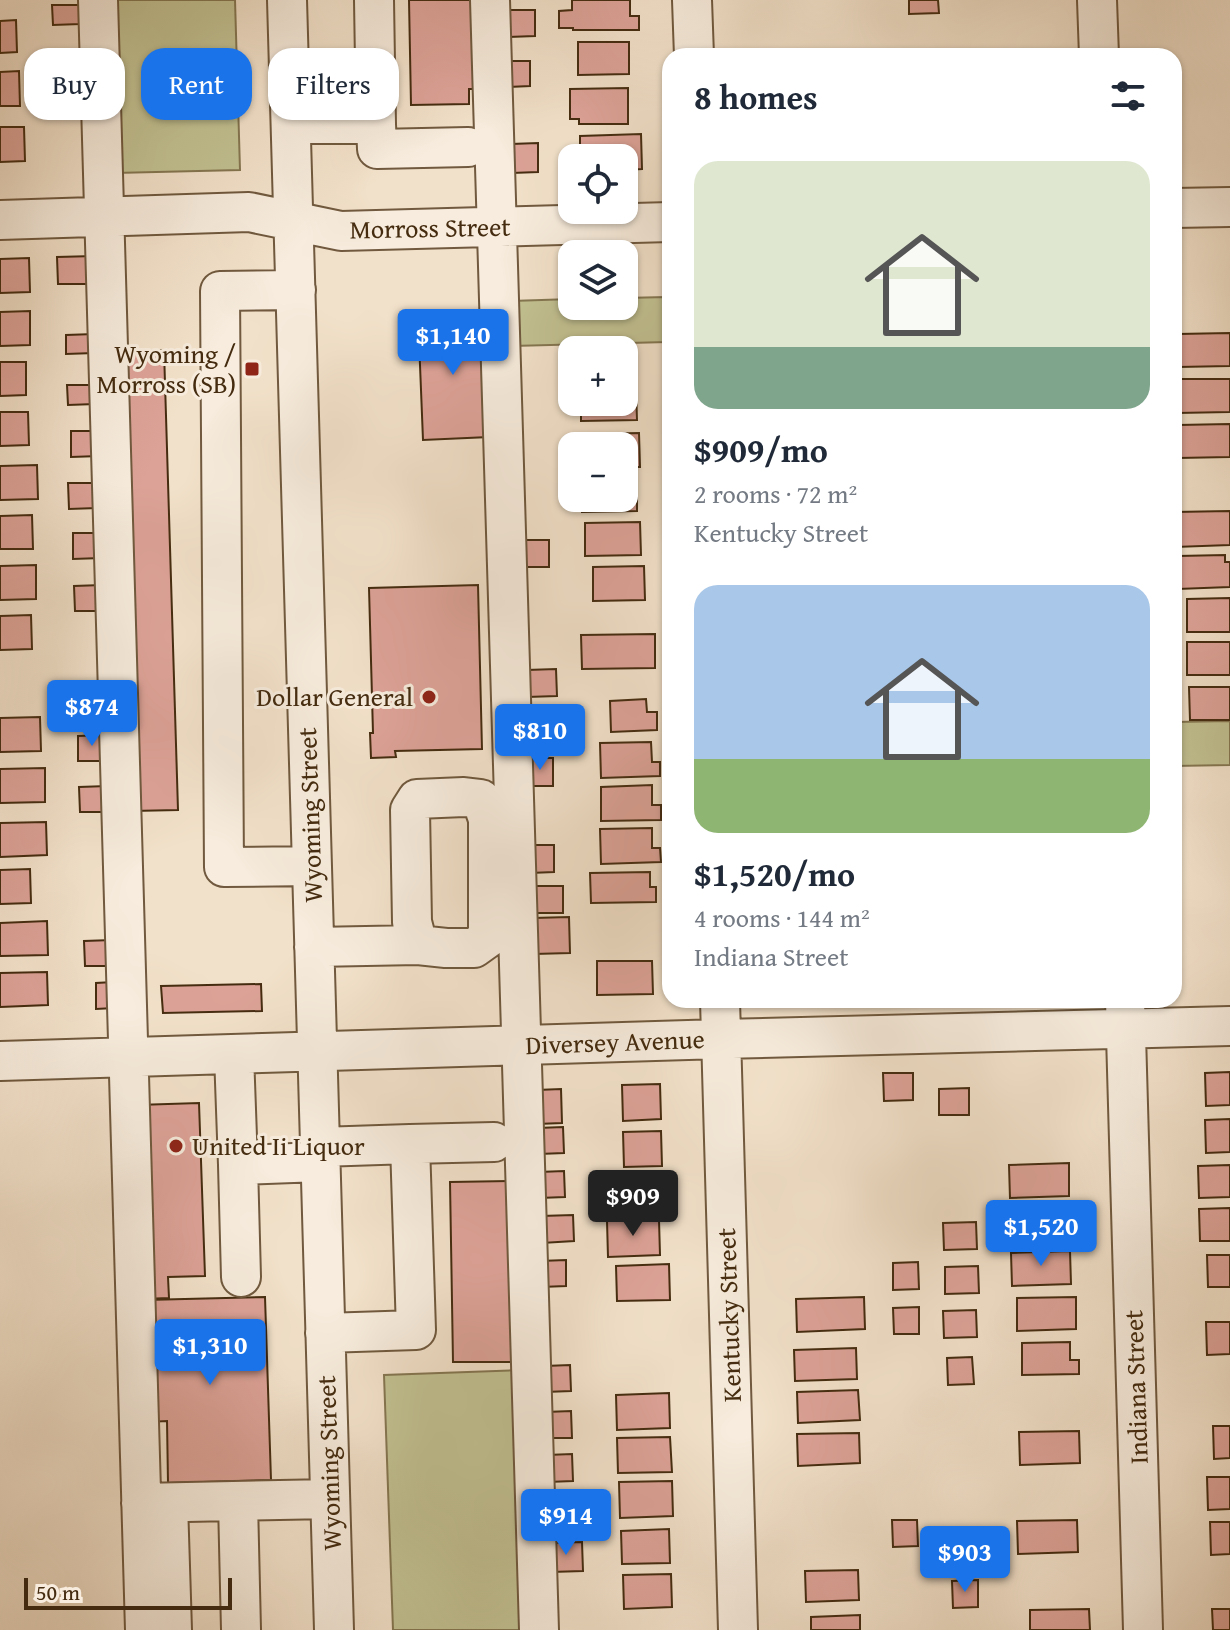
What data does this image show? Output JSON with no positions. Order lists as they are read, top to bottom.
{
  "streets": {
    "street": [
      "Morross Street",
      "Wyoming Street",
      "Diversey Avenue",
      "Kentucky Street",
      "Indiana Street"
    ]
  },
  "crossings": [
    ["Morross Street", "Wyoming Street"],
    ["Wyoming Street", "Diversey Avenue"],
    ["Diversey Avenue", "Kentucky Street"],
    ["Diversey Avenue", "Indiana Street"]
  ],
  "places": {
    "transit": ["Wyoming / Morross (SB)"],
    "other": ["Dollar General", "United Ii Liquor"]
  },
  "scale_bar": "50 m",
  "page": {
    "chip": ["Buy", "Rent", "Filters"],
    "heading": "8 homes",
    "map_buttons": ["+", "−"],
    "list": [
      {
        "name": "$909/mo",
        "note": "2 rooms · 72 m² · Kentucky Street"
      },
      {
        "name": "$1,520/mo",
        "note": "4 rooms · 144 m² · Indiana Street"
      }
    ],
    "price": [
      "$1,140",
      "$874",
      "$810",
      "$909",
      "$1,520",
      "$1,310",
      "$914",
      "$903"
    ],
    "scale": "50 m"
  }
}
